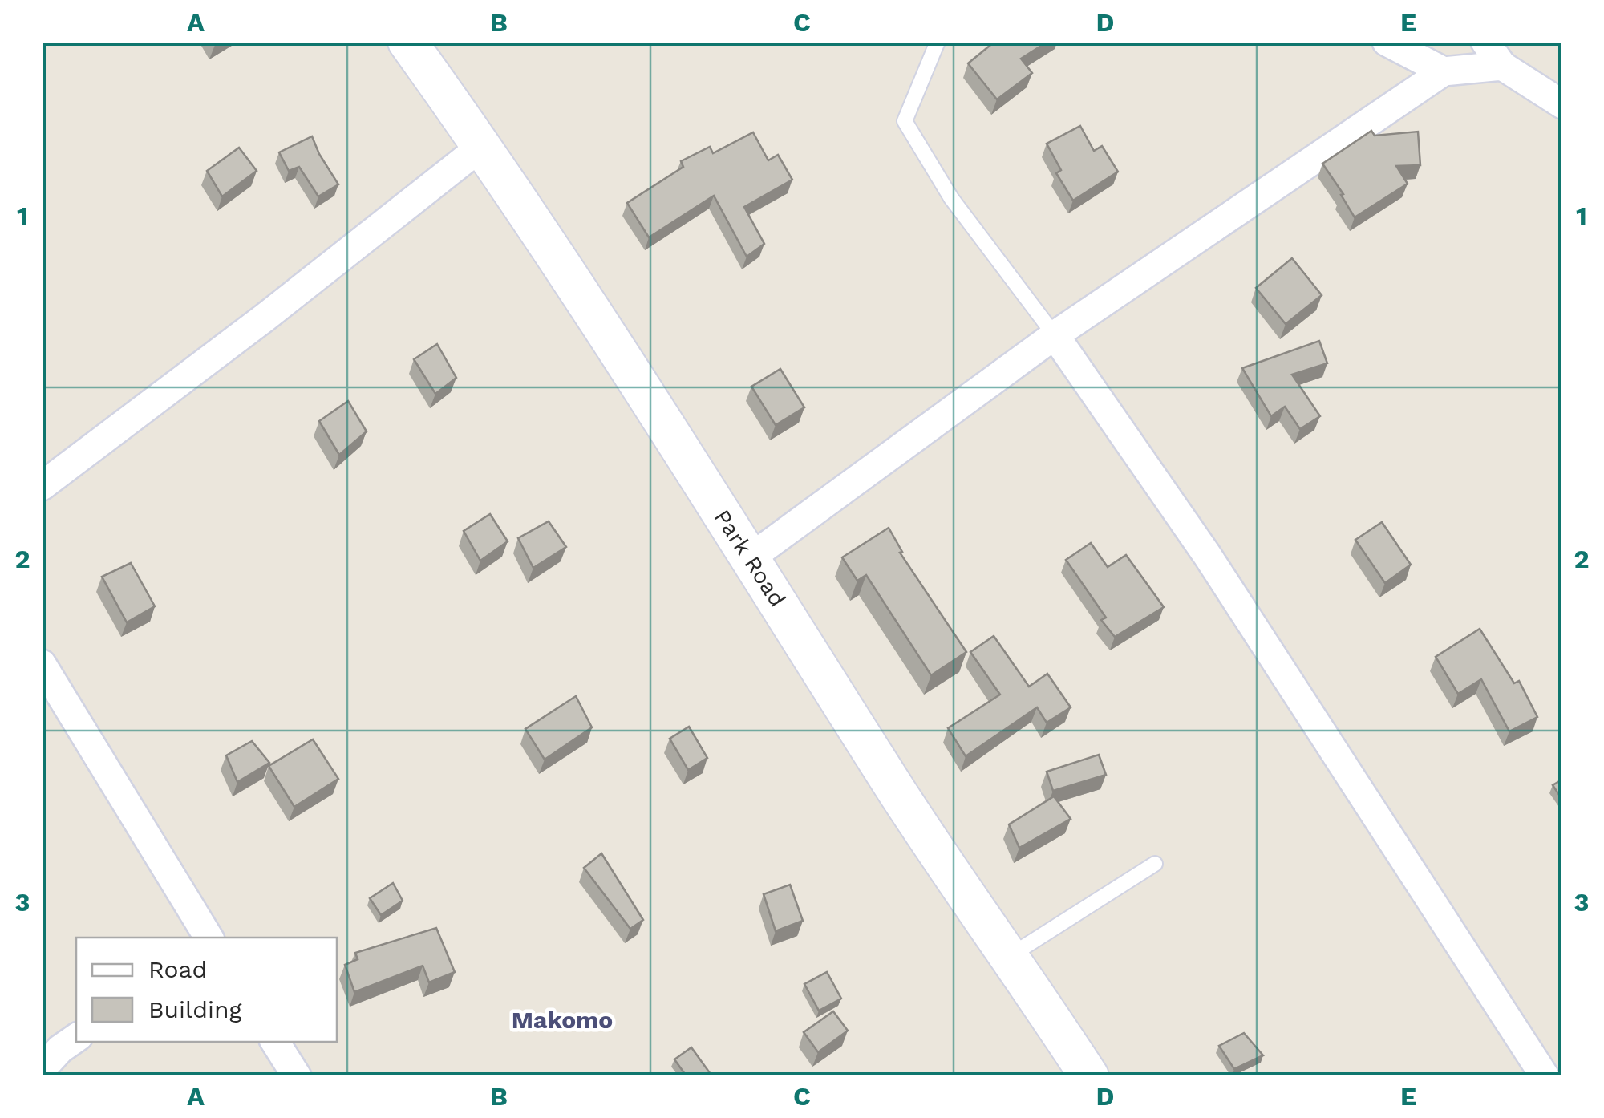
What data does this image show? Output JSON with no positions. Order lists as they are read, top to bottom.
{
  "streets": {
    "street": ["Park Road"]
  },
  "districts": ["Makomo"],
  "legend": ["Road", "Building"],
  "grid": {
    "columns": [
      "A",
      "B",
      "C",
      "D",
      "E"
    ],
    "rows": ["1", "2", "3"]
  }
}
